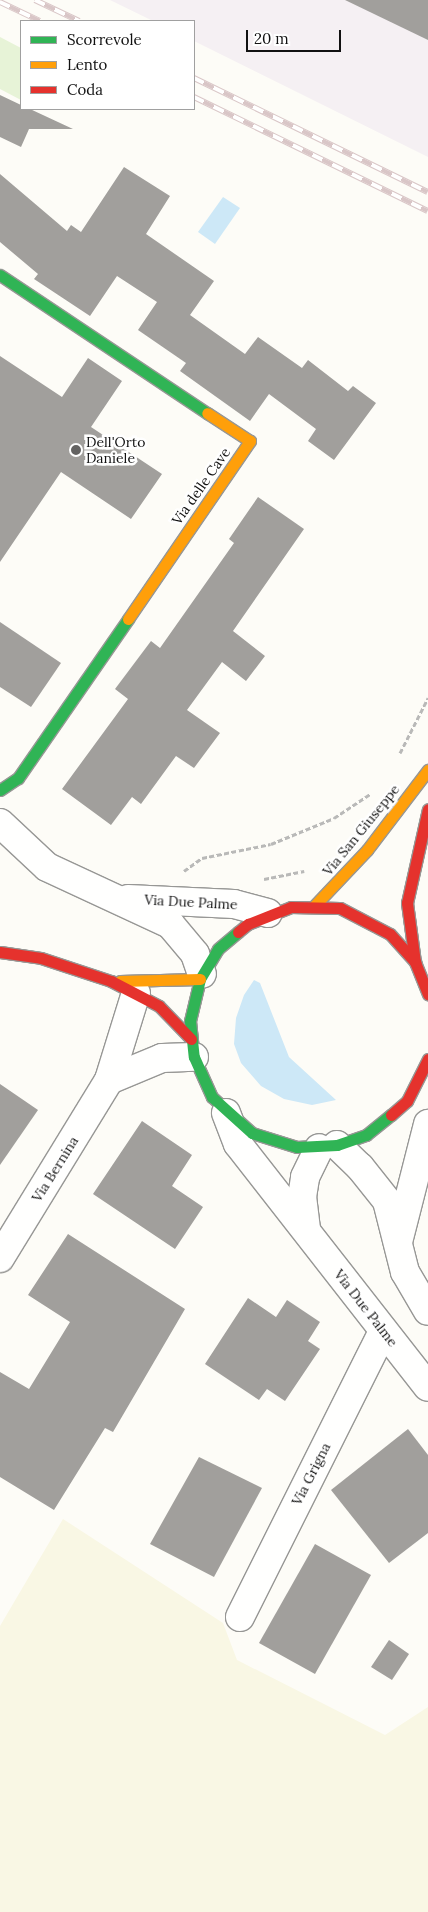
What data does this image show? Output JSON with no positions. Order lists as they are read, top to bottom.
{
  "streets": {
    "street": [
      "Via delle Cave",
      "Via San Giuseppe",
      "Via Due Palme",
      "Via Bernina",
      "Via Grigna"
    ]
  },
  "crossings": [
    ["Via Due Palme", "Via Grigna"]
  ],
  "places": ["Dell'Orto Daniele"],
  "legend": ["Scorrevole", "Lento", "Coda"],
  "scale_bar": "20 m"
}
